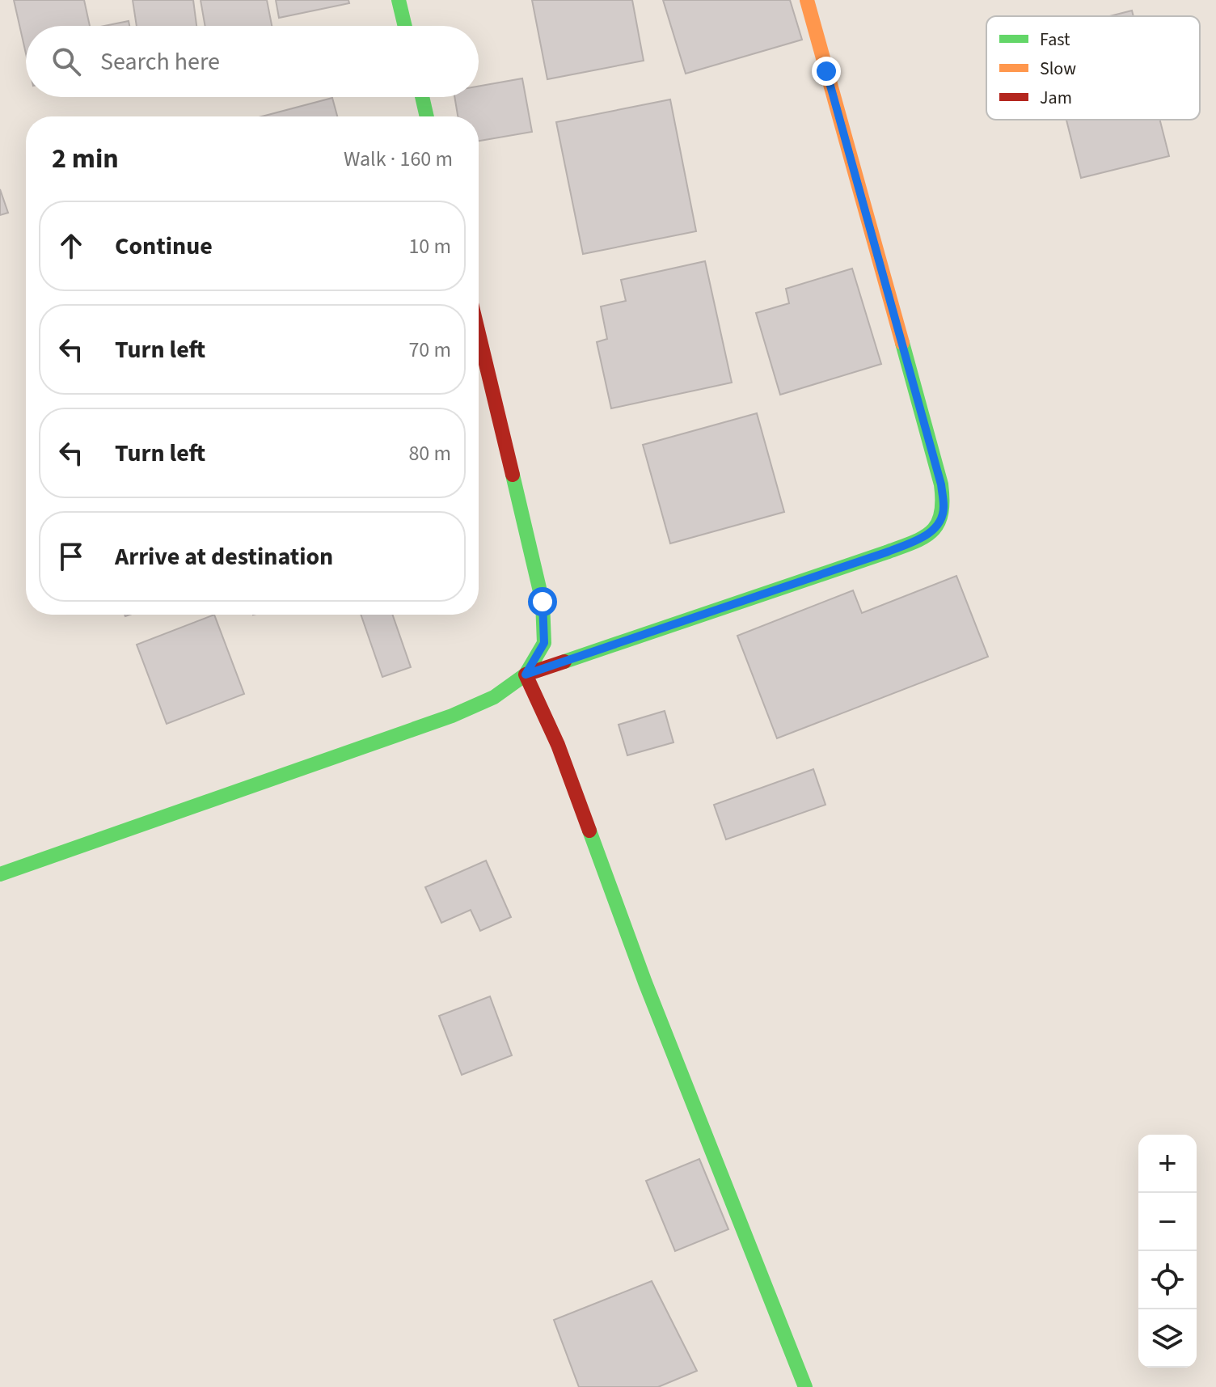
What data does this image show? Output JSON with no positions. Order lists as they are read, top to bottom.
{
  "legend": ["Fast", "Slow", "Jam"],
  "page": {
    "search": "Search here",
    "heading": ["2 min", "Walk · 160 m"],
    "list": [
      ["Continue", "10 m"],
      ["Turn left", "70 m"],
      ["Turn left", "80 m"],
      "Arrive at destination"
    ],
    "map_buttons": ["+", "−"]
  }
}
